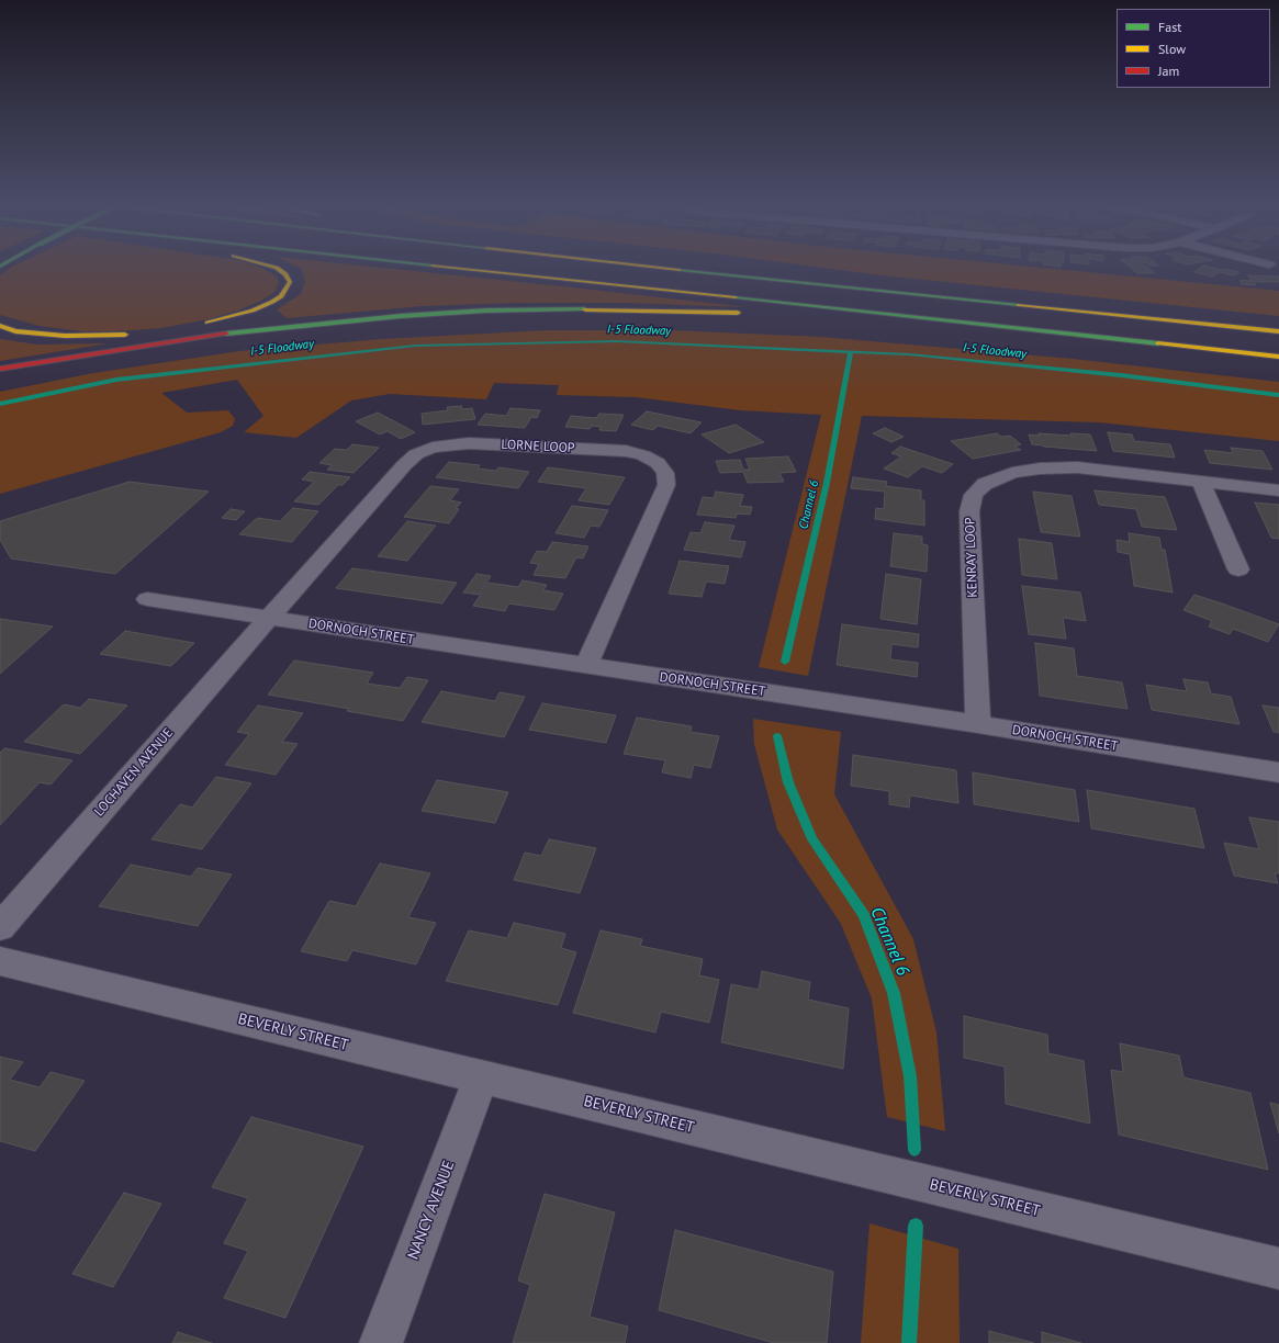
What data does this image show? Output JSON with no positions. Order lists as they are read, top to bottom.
{
  "streets": {
    "street": [
      "LORNE LOOP",
      "KENRAY LOOP",
      "DORNOCH STREET",
      "LOCHAVEN AVENUE",
      "BEVERLY STREET",
      "NANCY AVENUE"
    ]
  },
  "crossings": [
    ["LORNE LOOP", "DORNOCH STREET"],
    ["LORNE LOOP", "LOCHAVEN AVENUE"],
    ["KENRAY LOOP", "DORNOCH STREET"],
    ["DORNOCH STREET", "LOCHAVEN AVENUE"],
    ["BEVERLY STREET", "NANCY AVENUE"]
  ],
  "water": ["I-5 Floodway", "Channel 6"],
  "legend": ["Fast", "Slow", "Jam"]
}
